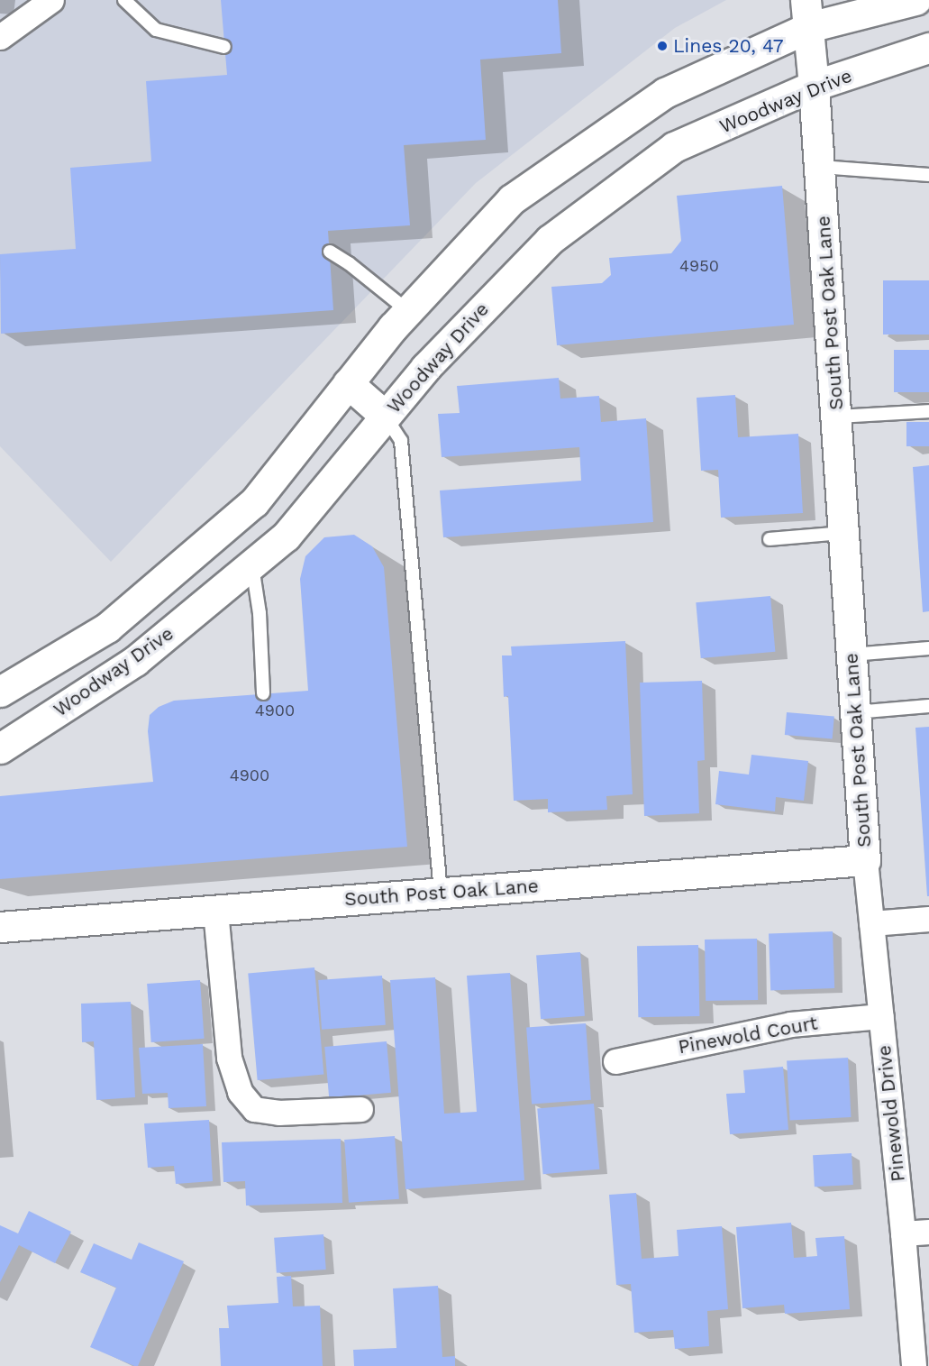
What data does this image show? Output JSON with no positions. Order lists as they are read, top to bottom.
{
  "streets": {
    "main road": ["Woodway Drive", "South Post Oak Lane"],
    "street": ["Pinewold Court", "Pinewold Drive"]
  },
  "crossings": [
    ["Woodway Drive", "South Post Oak Lane"],
    ["South Post Oak Lane", "Pinewold Drive"],
    ["Pinewold Court", "Pinewold Drive"]
  ],
  "places": ["Lines 20, 47"],
  "house_numbers": ["4950", "4900", "4900"]
}
